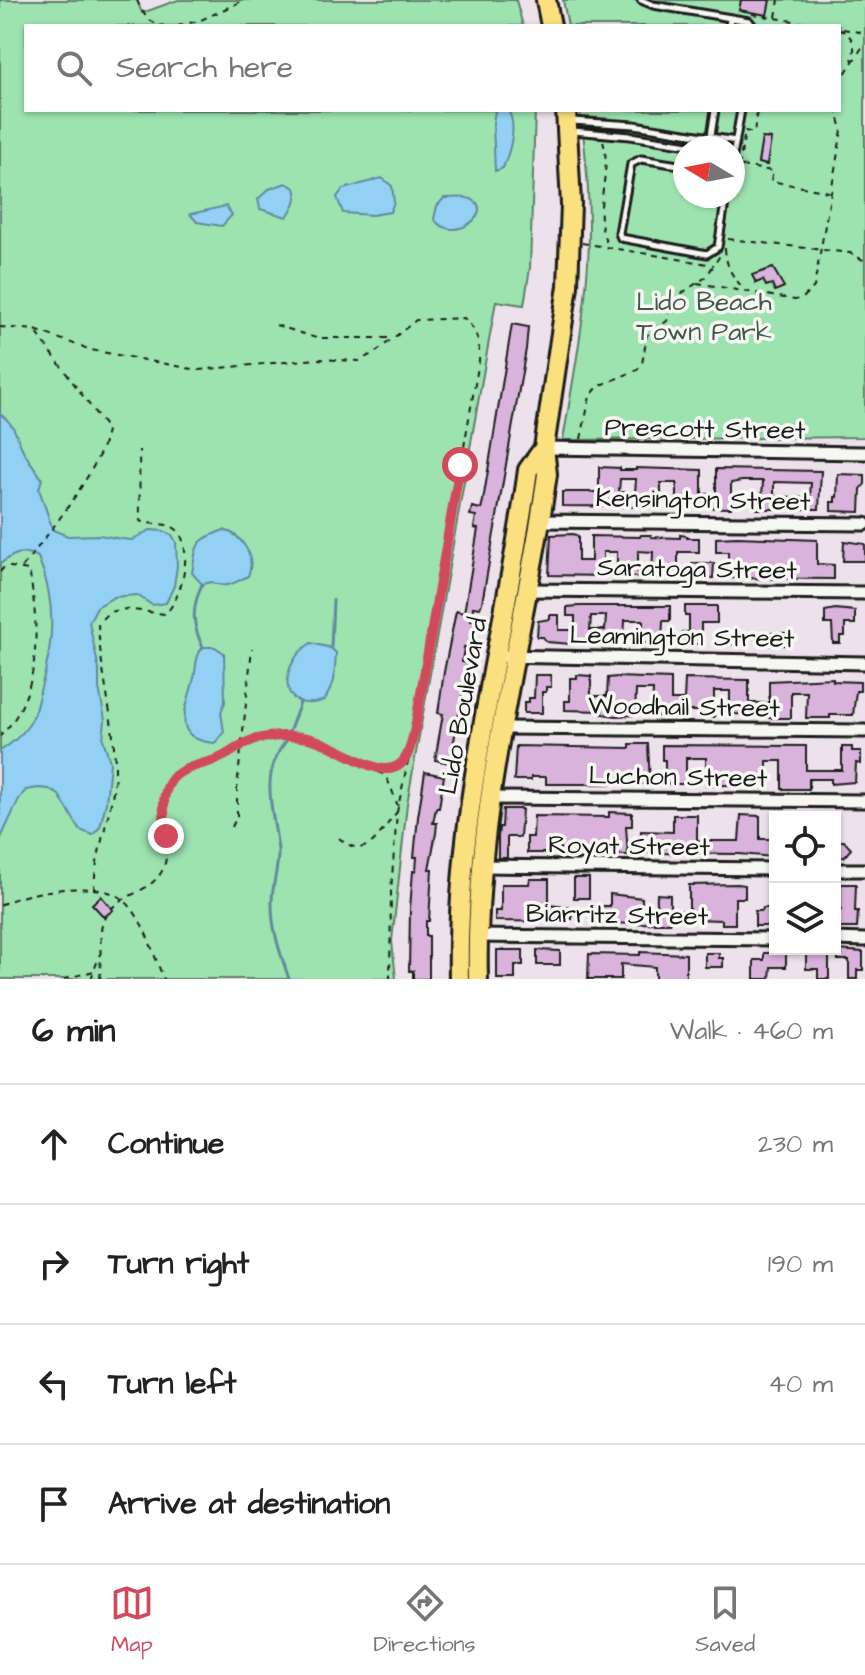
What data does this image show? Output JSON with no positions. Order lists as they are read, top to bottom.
{
  "streets": {
    "highway": ["Lido Boulevard"],
    "street": [
      "Prescott Street",
      "Kensington Street",
      "Saratoga Street",
      "Leamington Street",
      "Woodhail Street",
      "Luchon Street",
      "Royat Street",
      "Biarritz Street"
    ]
  },
  "crossings": [
    ["Prescott Street", "Lido Boulevard"],
    ["Kensington Street", "Lido Boulevard"],
    ["Saratoga Street", "Lido Boulevard"],
    ["Leamington Street", "Lido Boulevard"],
    ["Lido Boulevard", "Woodhail Street"],
    ["Lido Boulevard", "Luchon Street"],
    ["Lido Boulevard", "Royat Street"],
    ["Lido Boulevard", "Biarritz Street"]
  ],
  "parks": ["Lido Beach Town Park"],
  "north": "left",
  "page": {
    "search": "Search here",
    "heading": ["6 min", "Walk · 460 m"],
    "list": [
      ["Continue", "230 m"],
      ["Turn right", "190 m"],
      ["Turn left", "40 m"],
      "Arrive at destination"
    ],
    "nav": ["Map", "Directions", "Saved"]
  }
}
